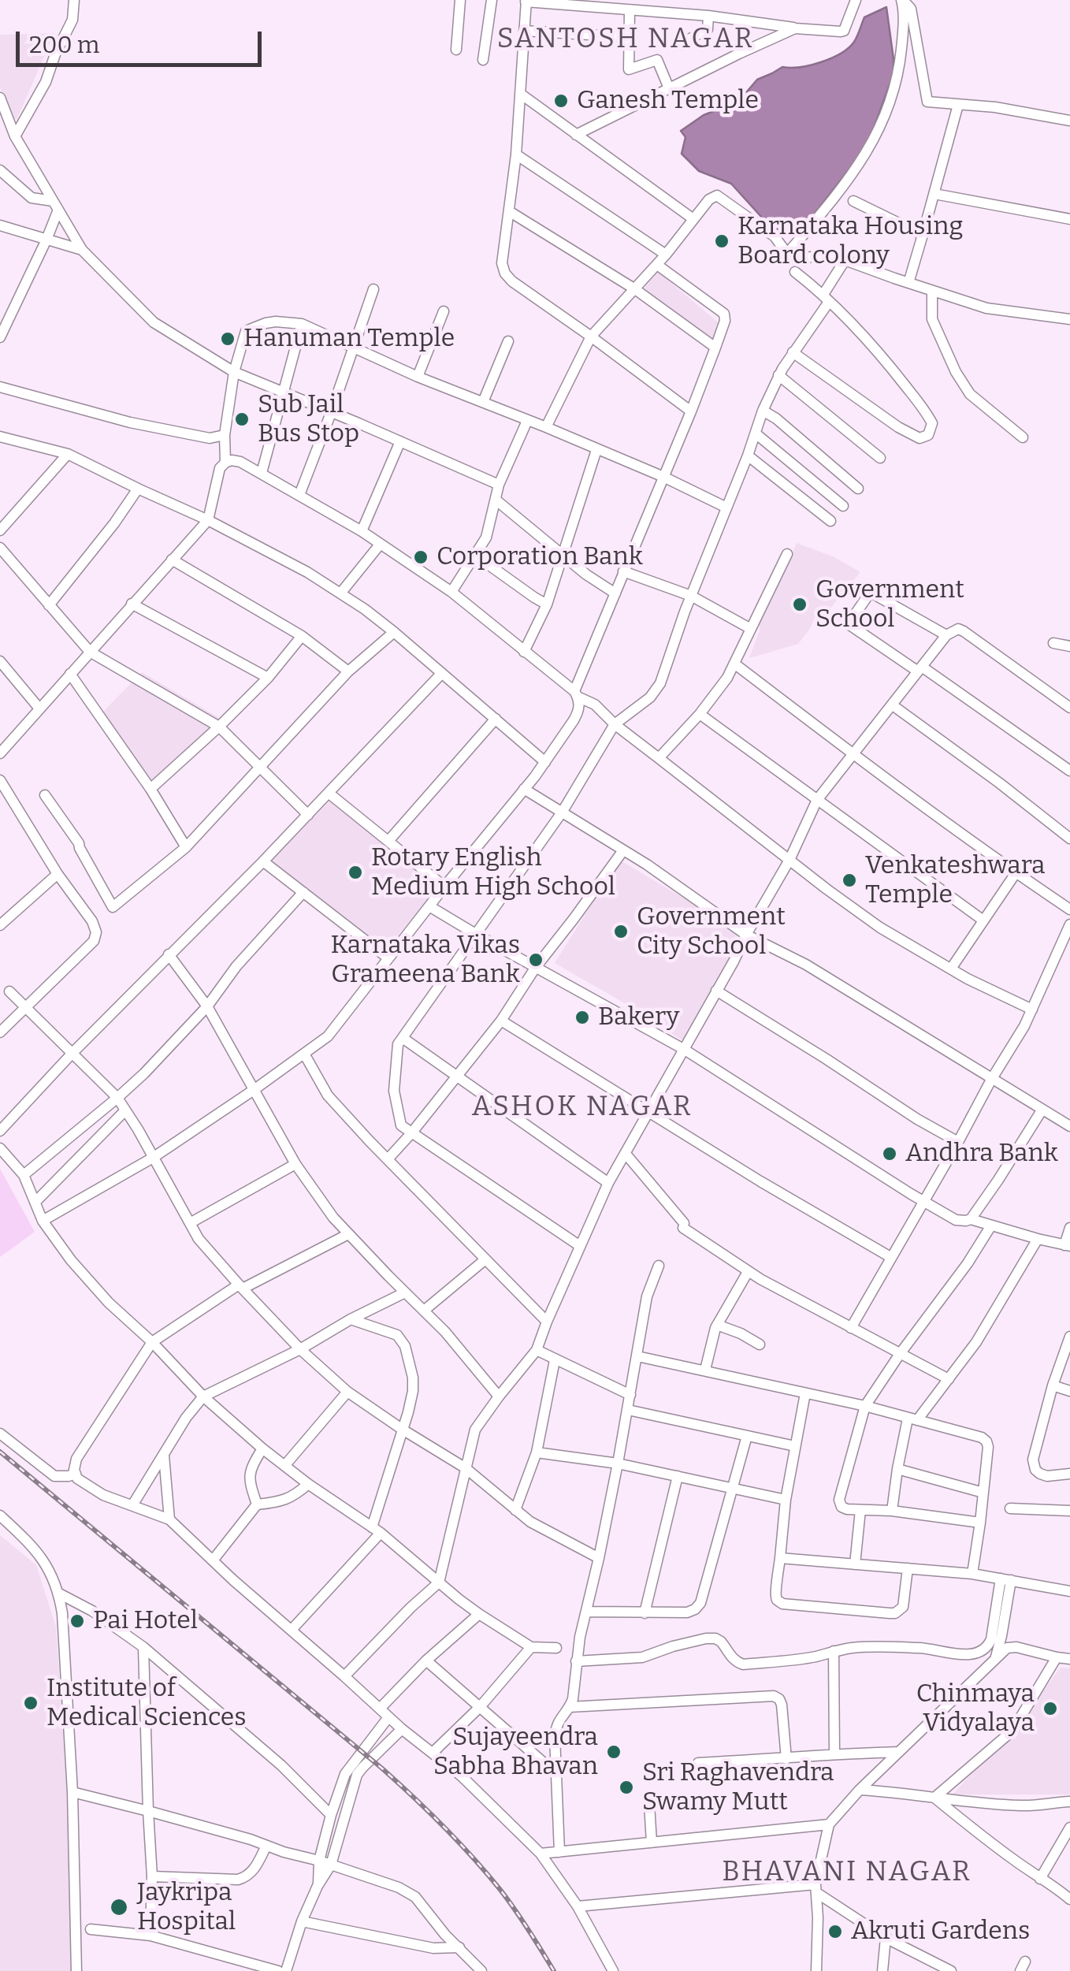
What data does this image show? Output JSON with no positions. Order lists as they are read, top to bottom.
{
  "districts": ["SANTOSH NAGAR", "ASHOK NAGAR", "BHAVANI NAGAR"],
  "places": [
    "Ganesh Temple",
    "Karnataka Housing Board colony",
    "Hanuman Temple",
    "Sub Jail Bus Stop",
    "Corporation Bank",
    "Government School",
    "Rotary English Medium High School",
    "Venkateshwara Temple",
    "Government City School",
    "Karnataka Vikas Grameena Bank",
    "Bakery",
    "Andhra Bank",
    "Pai Hotel",
    "Institute of Medical Sciences",
    "Chinmaya Vidyalaya",
    "Sujayeendra Sabha Bhavan",
    "Sri Raghavendra Swamy Mutt",
    "Jaykripa Hospital",
    "Akruti Gardens"
  ],
  "scale_bar": "200 m"
}
